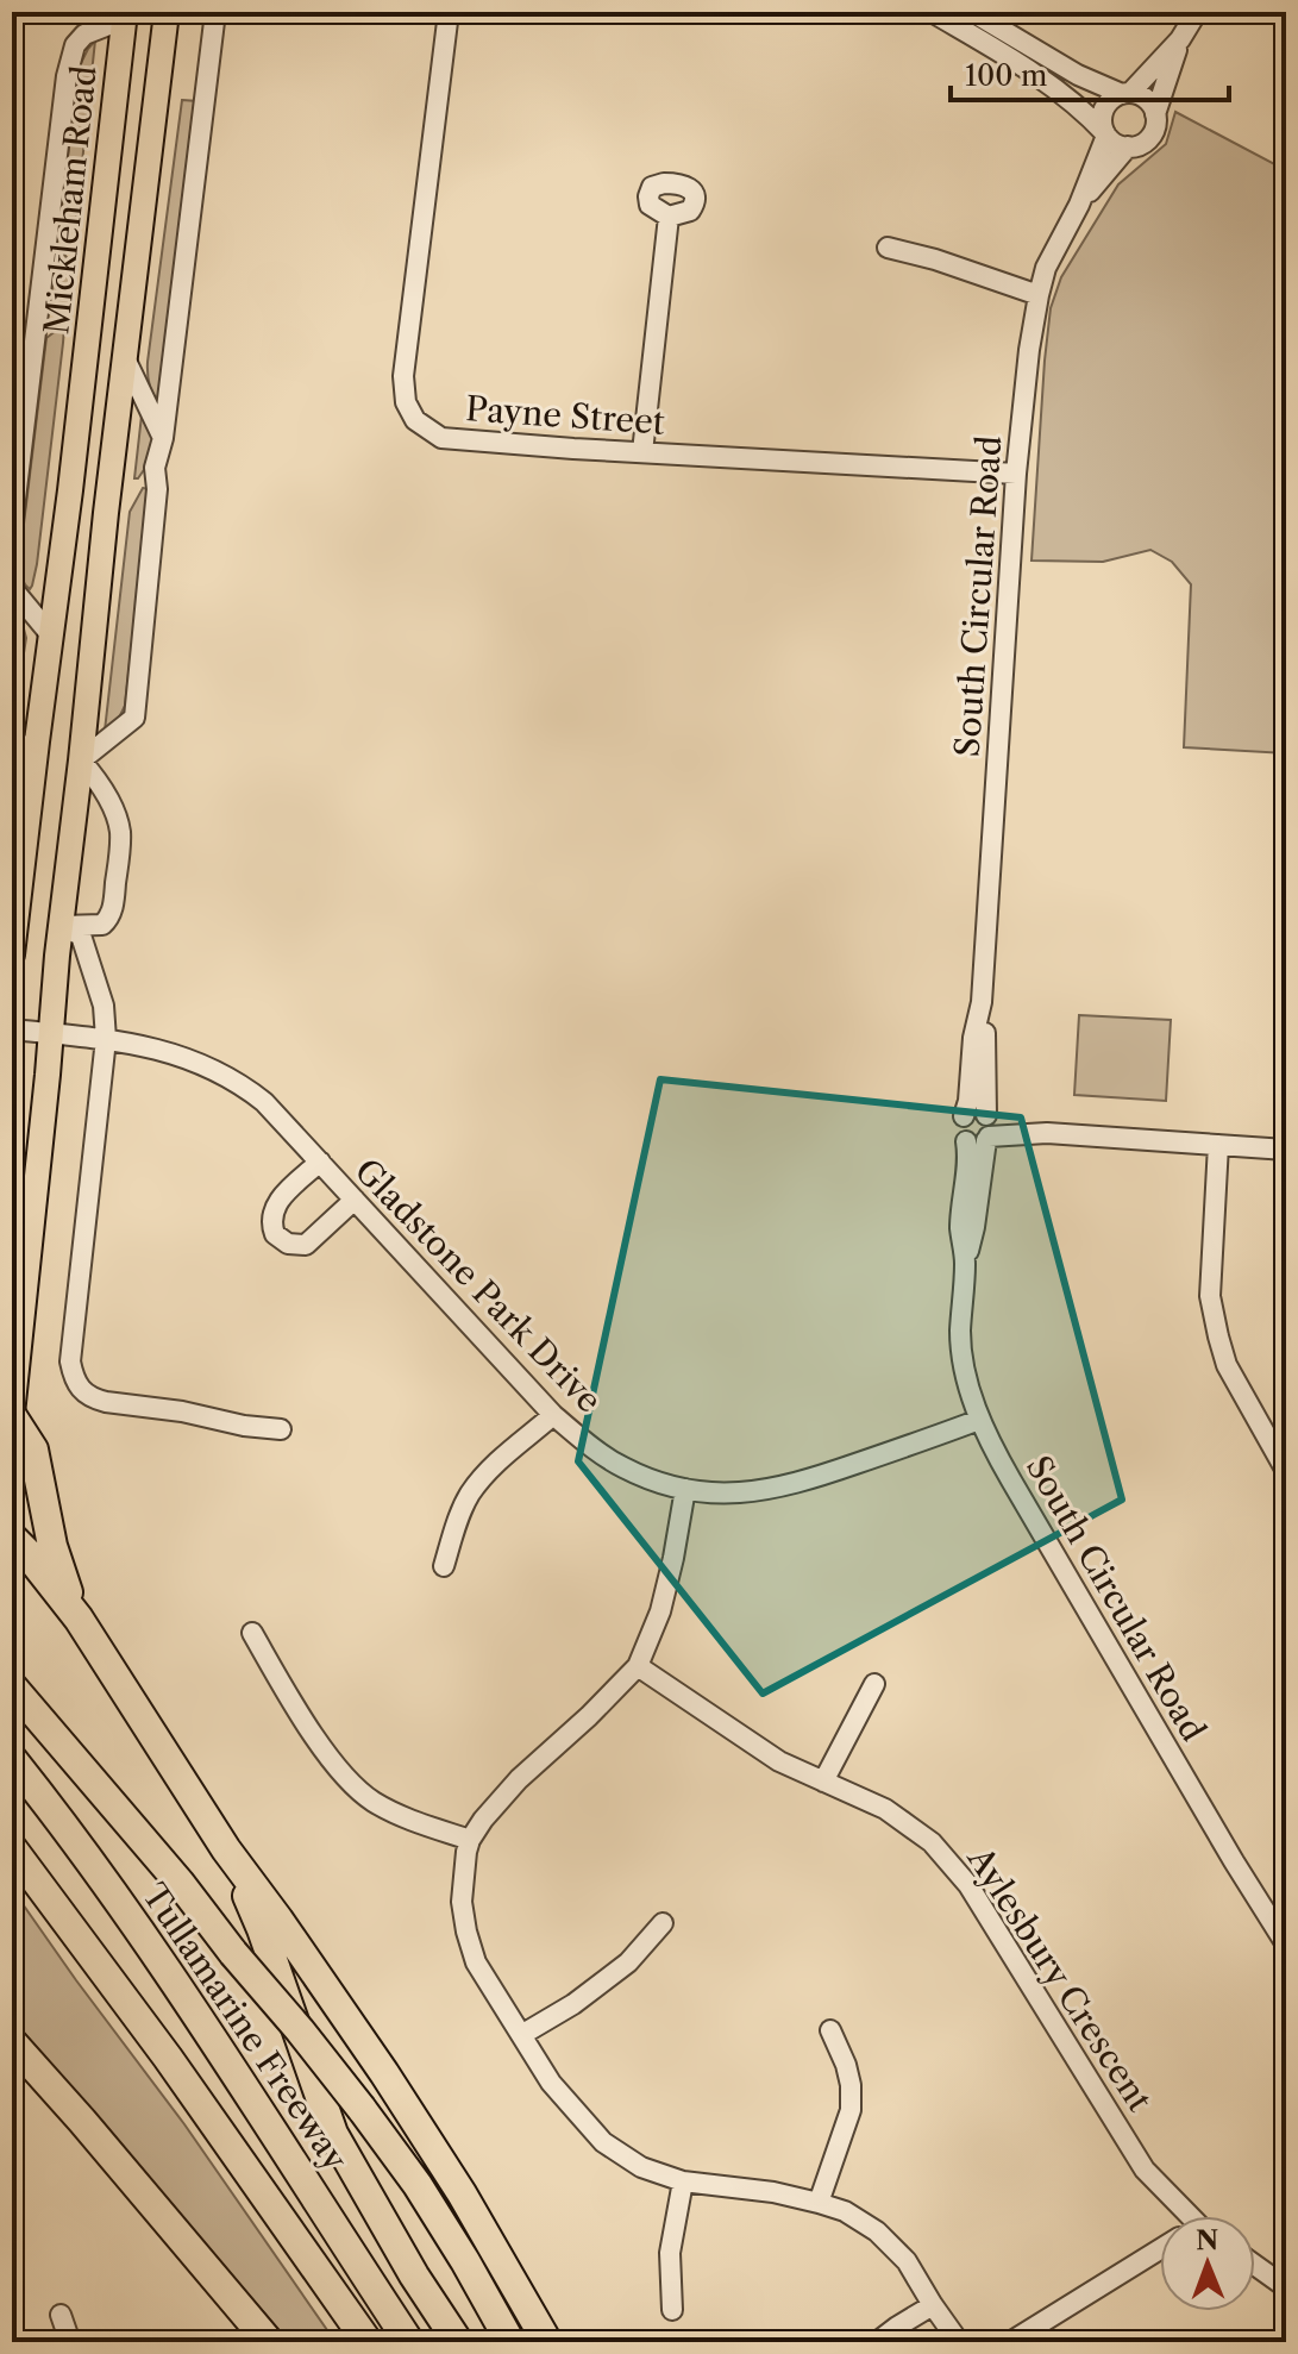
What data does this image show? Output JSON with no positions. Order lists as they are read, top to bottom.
{
  "streets": {
    "highway": ["Tullamarine Freeway"],
    "main road": ["Mickleham Road"],
    "street": [
      "Payne Street",
      "South Circular Road",
      "Gladstone Park Drive",
      "Aylesbury Crescent"
    ]
  },
  "crossings": [
    ["Payne Street", "South Circular Road"],
    ["South Circular Road", "Gladstone Park Drive"]
  ],
  "scale_bar": "100 m",
  "north": "top"
}
